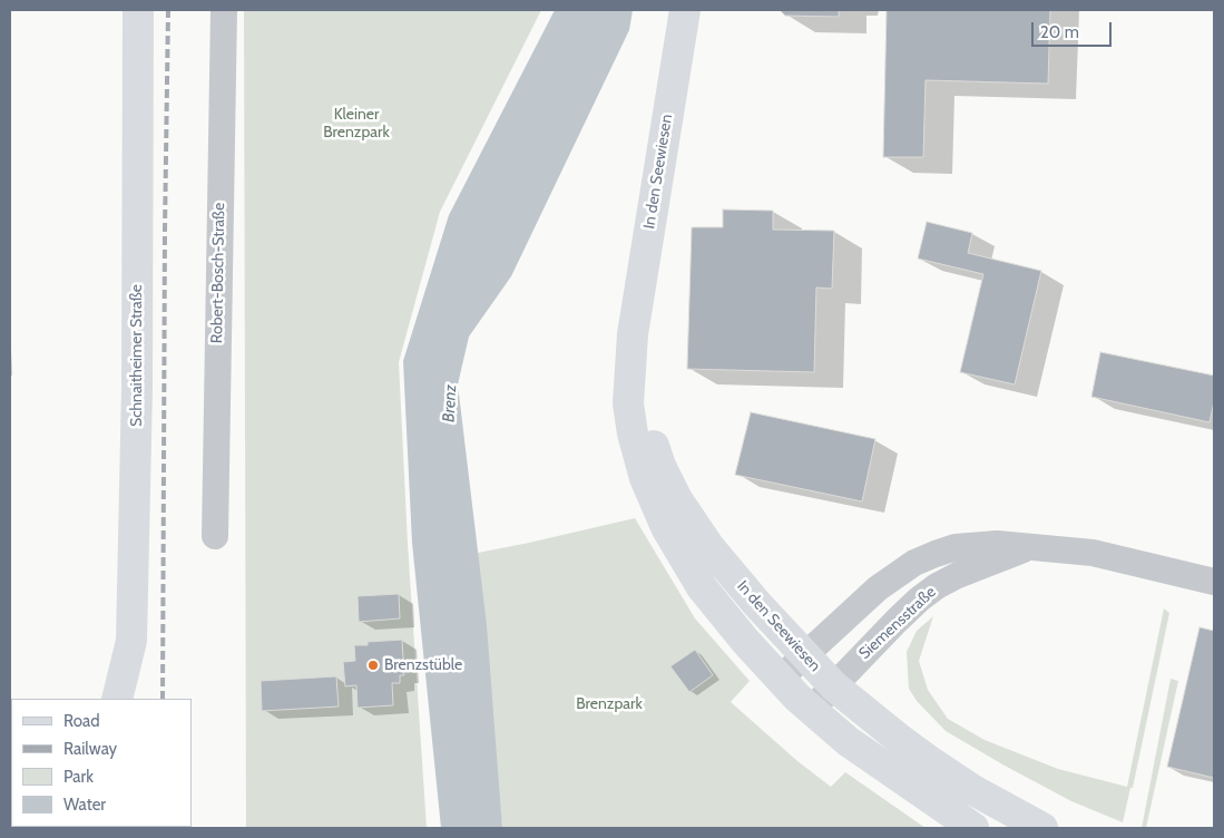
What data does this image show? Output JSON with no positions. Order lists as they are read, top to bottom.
{
  "streets": {
    "street": [
      "In den Seewiesen",
      "Robert-Bosch-Straße",
      "Schnaitheimer Straße",
      "Siemensstraße"
    ]
  },
  "crossings": [
    ["In den Seewiesen", "Siemensstraße"]
  ],
  "water": ["Brenz"],
  "parks": ["Kleiner Brenzpark", "Brenzpark"],
  "places": ["Brenzstüble"],
  "legend": [
    "Road",
    "Railway",
    "Park",
    "Water"
  ],
  "scale_bar": "20 m"
}
